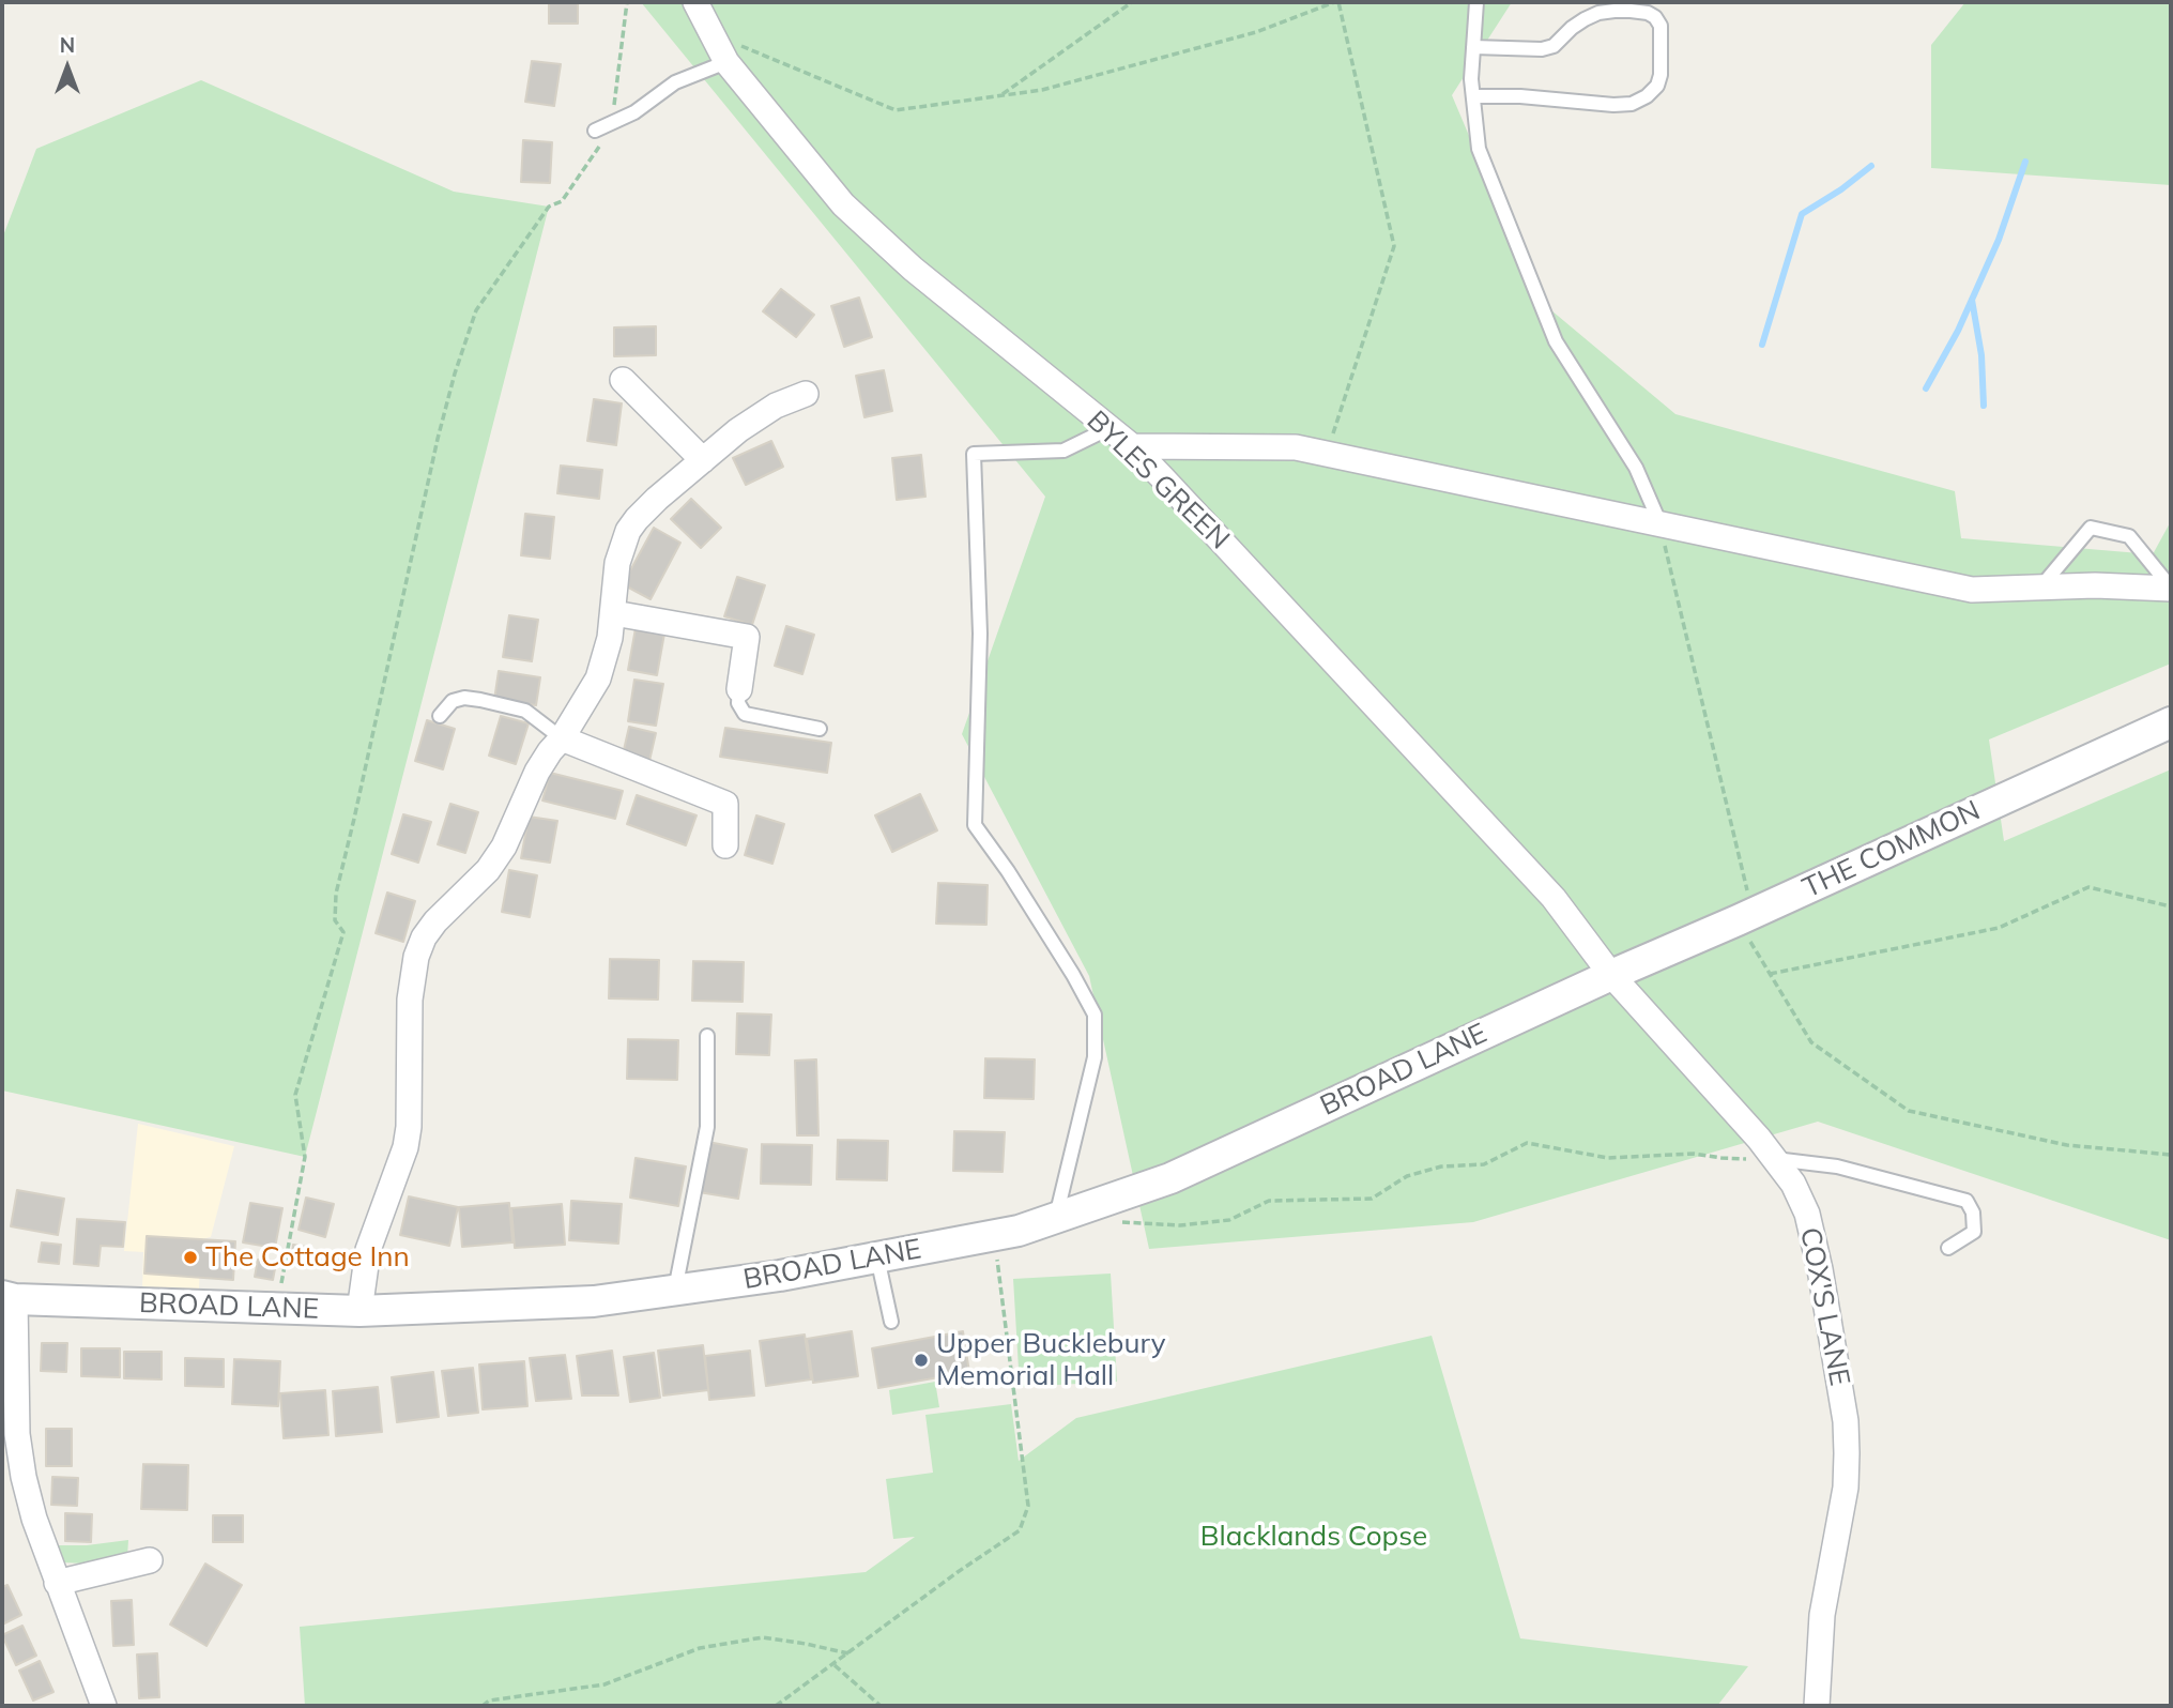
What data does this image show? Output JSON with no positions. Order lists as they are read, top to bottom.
{
  "streets": {
    "street": [
      "BYLES GREEN",
      "THE COMMON",
      "BROAD LANE",
      "COX'S LANE"
    ]
  },
  "crossings": [
    ["BYLES GREEN", "THE COMMON"],
    ["BYLES GREEN", "BROAD LANE"],
    ["BYLES GREEN", "COX'S LANE"],
    ["THE COMMON", "BROAD LANE"],
    ["THE COMMON", "COX'S LANE"],
    ["BROAD LANE", "COX'S LANE"]
  ],
  "parks": ["Blacklands Copse"],
  "places": ["The Cottage Inn", "Upper Bucklebury Memorial Hall"],
  "north": "top"
}
